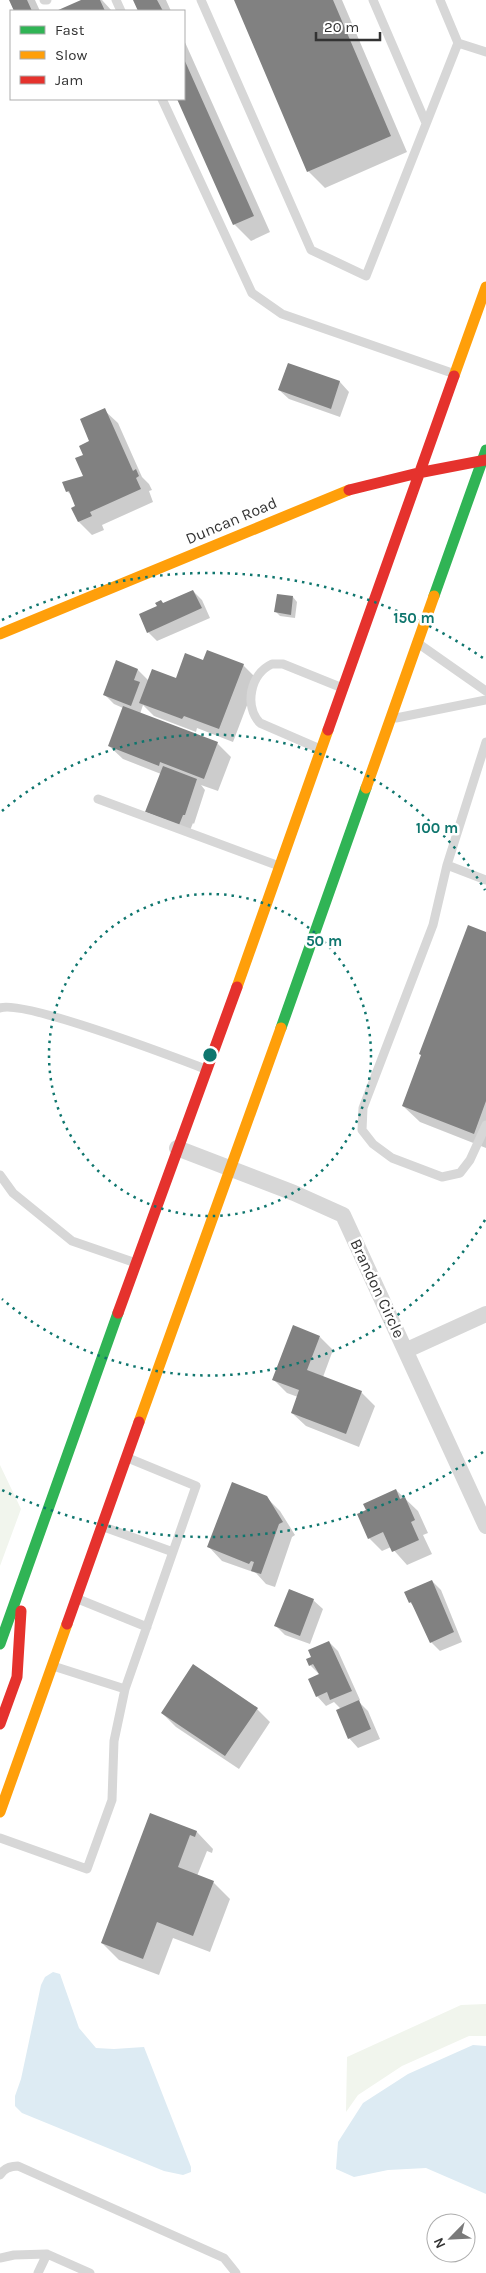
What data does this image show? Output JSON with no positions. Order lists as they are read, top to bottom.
{
  "streets": {
    "main road": ["Duncan Road"],
    "street": ["Brandon Circle"]
  },
  "legend": ["Fast", "Slow", "Jam"],
  "scale_bar": "20 m",
  "north": "bottom left",
  "rings": ["150 m", "100 m", "50 m"]
}
